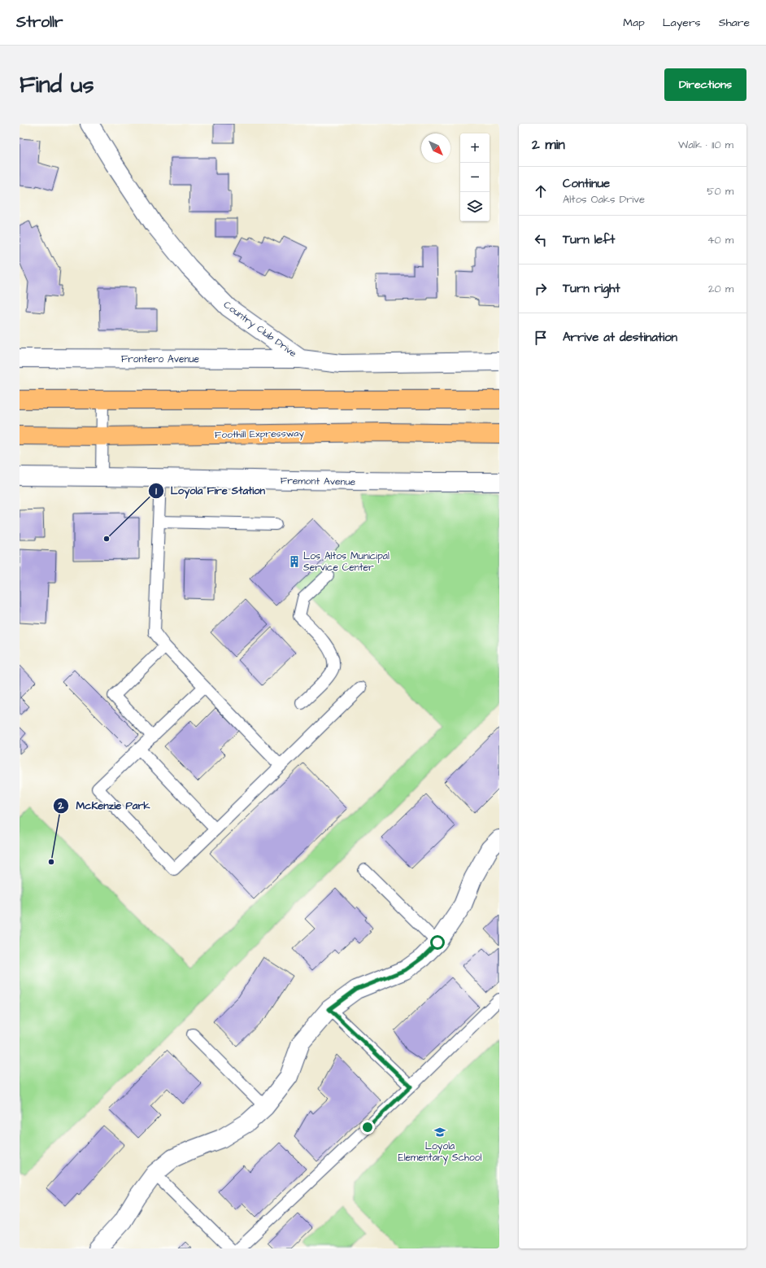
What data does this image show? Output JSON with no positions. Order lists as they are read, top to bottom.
{
  "streets": {
    "highway": ["Foothill Expressway"],
    "street": ["Country Club Drive", "Frontero Avenue", "Fremont Avenue"]
  },
  "crossings": [
    ["Country Club Drive", "Frontero Avenue"]
  ],
  "places": {
    "other": ["Loyola Fire Station", "McKenzie Park"],
    "building": ["Los Altos Municipal Service Center"],
    "school or university": ["Loyola Elementary School"]
  },
  "north": "bottom right",
  "page": {
    "header": "Strollr",
    "nav": ["Map", "Layers", "Share"],
    "buttons": "Directions",
    "title": "Find us",
    "heading": ["2 min", "Walk · 110 m"],
    "map_buttons": ["+", "−"],
    "list": [
      ["Continue", "Altos Oaks Drive", "50 m"],
      ["Turn left", "40 m"],
      ["Turn right", "20 m"],
      "Arrive at destination"
    ]
  }
}
